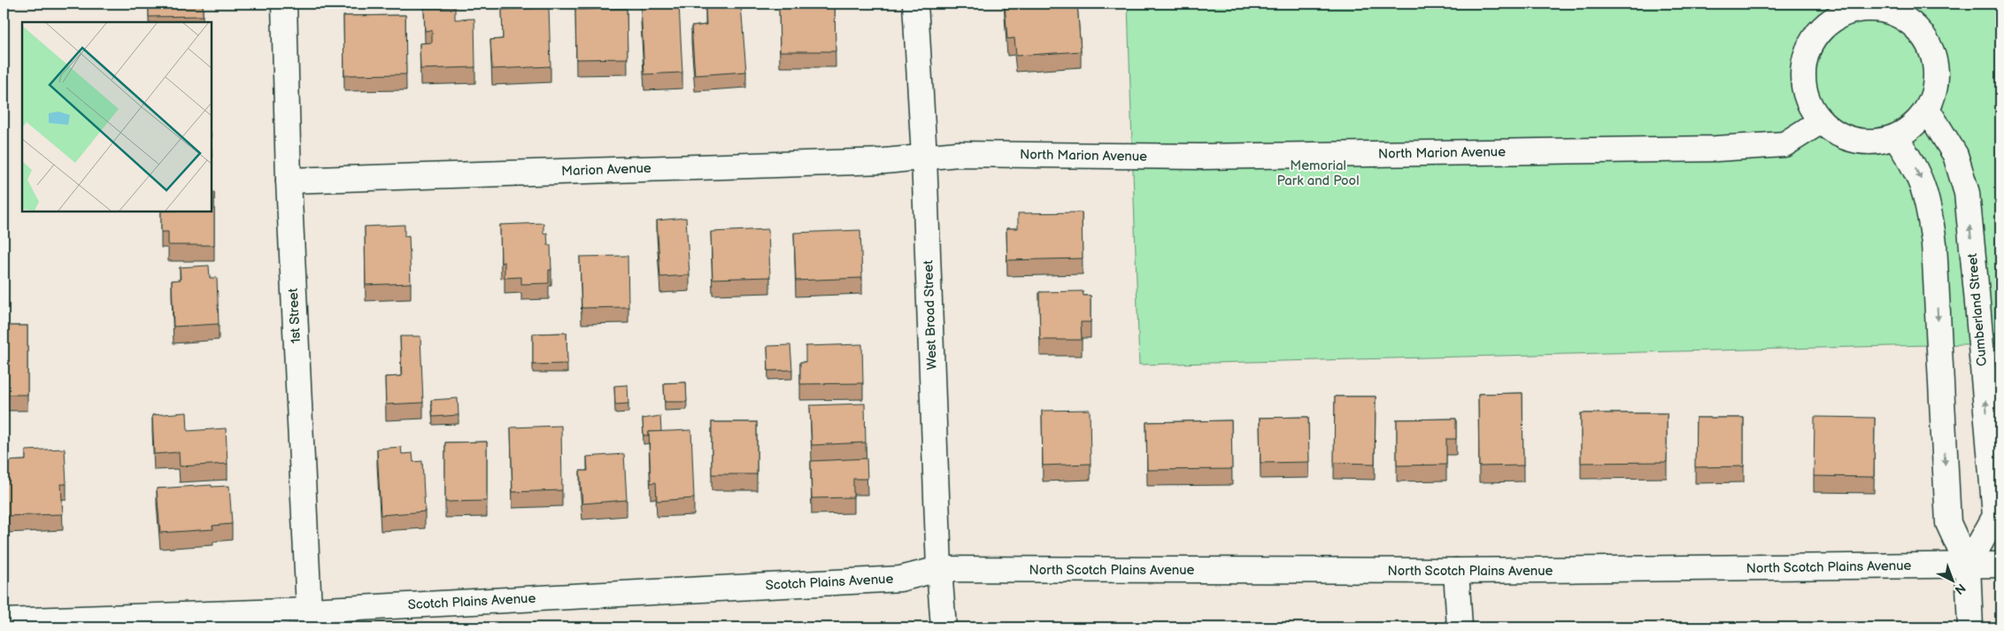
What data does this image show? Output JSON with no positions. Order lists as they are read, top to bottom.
{
  "streets": {
    "street": [
      "North Marion Avenue",
      "Marion Avenue",
      "Cumberland Street",
      "West Broad Street",
      "1st Street",
      "North Scotch Plains Avenue",
      "Scotch Plains Avenue"
    ]
  },
  "crossings": [
    ["North Marion Avenue", "Marion Avenue"],
    ["North Marion Avenue", "Cumberland Street"],
    ["North Marion Avenue", "West Broad Street"],
    ["Marion Avenue", "West Broad Street"],
    ["Marion Avenue", "1st Street"],
    ["Cumberland Street", "North Scotch Plains Avenue"],
    ["West Broad Street", "North Scotch Plains Avenue"],
    ["West Broad Street", "Scotch Plains Avenue"],
    ["1st Street", "Scotch Plains Avenue"],
    ["North Scotch Plains Avenue", "Scotch Plains Avenue"]
  ],
  "parks": ["Memorial Park and Pool"],
  "north": "bottom right"
}
